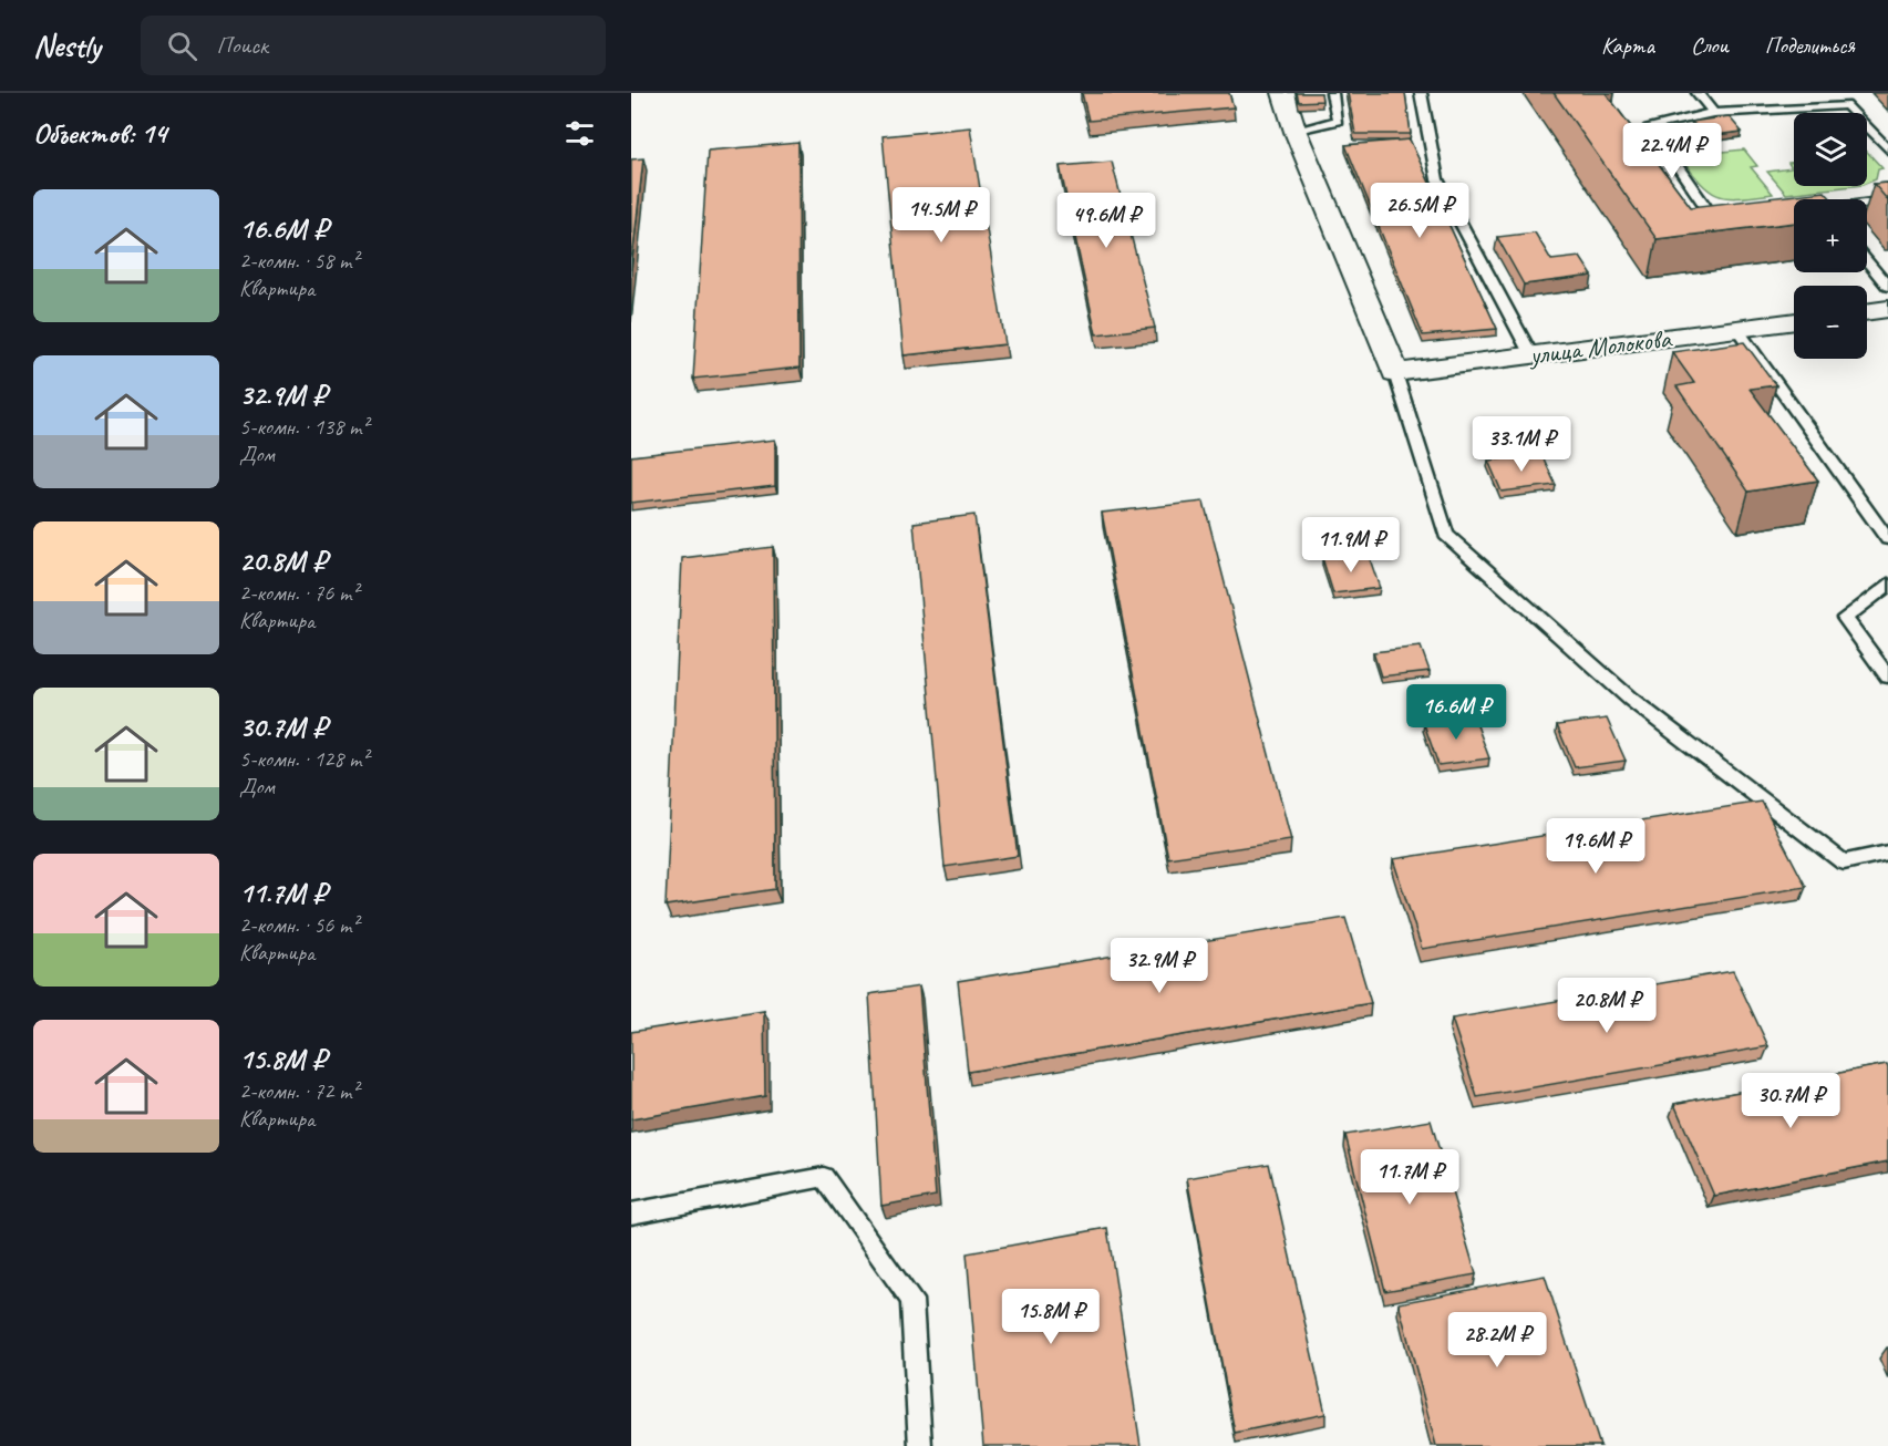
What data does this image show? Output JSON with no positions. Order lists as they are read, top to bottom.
{
  "streets": {
    "street": ["улица Молокова"]
  },
  "page": {
    "header": "Nestly",
    "search": "Поиск",
    "nav": ["Карта", "Слои", "Поделиться"],
    "heading": "Объектов: 14",
    "map_buttons": ["+", "−"],
    "price": [
      "22.4M ₽",
      "26.5M ₽",
      "14.5M ₽",
      "49.6M ₽",
      "33.1M ₽",
      "11.9M ₽",
      "16.6M ₽",
      "19.6M ₽",
      "32.9M ₽",
      "20.8M ₽",
      "30.7M ₽",
      "11.7M ₽",
      "15.8M ₽",
      "28.2M ₽"
    ],
    "list": [
      {
        "name": "16.6M ₽",
        "note": "2-комн. · 58 m² · Квартира"
      },
      {
        "name": "32.9M ₽",
        "note": "5-комн. · 138 m² · Дом"
      },
      {
        "name": "20.8M ₽",
        "note": "2-комн. · 76 m² · Квартира"
      },
      {
        "name": "30.7M ₽",
        "note": "5-комн. · 128 m² · Дом"
      },
      {
        "name": "11.7M ₽",
        "note": "2-комн. · 56 m² · Квартира"
      },
      {
        "name": "15.8M ₽",
        "note": "2-комн. · 72 m² · Квартира"
      }
    ]
  }
}
